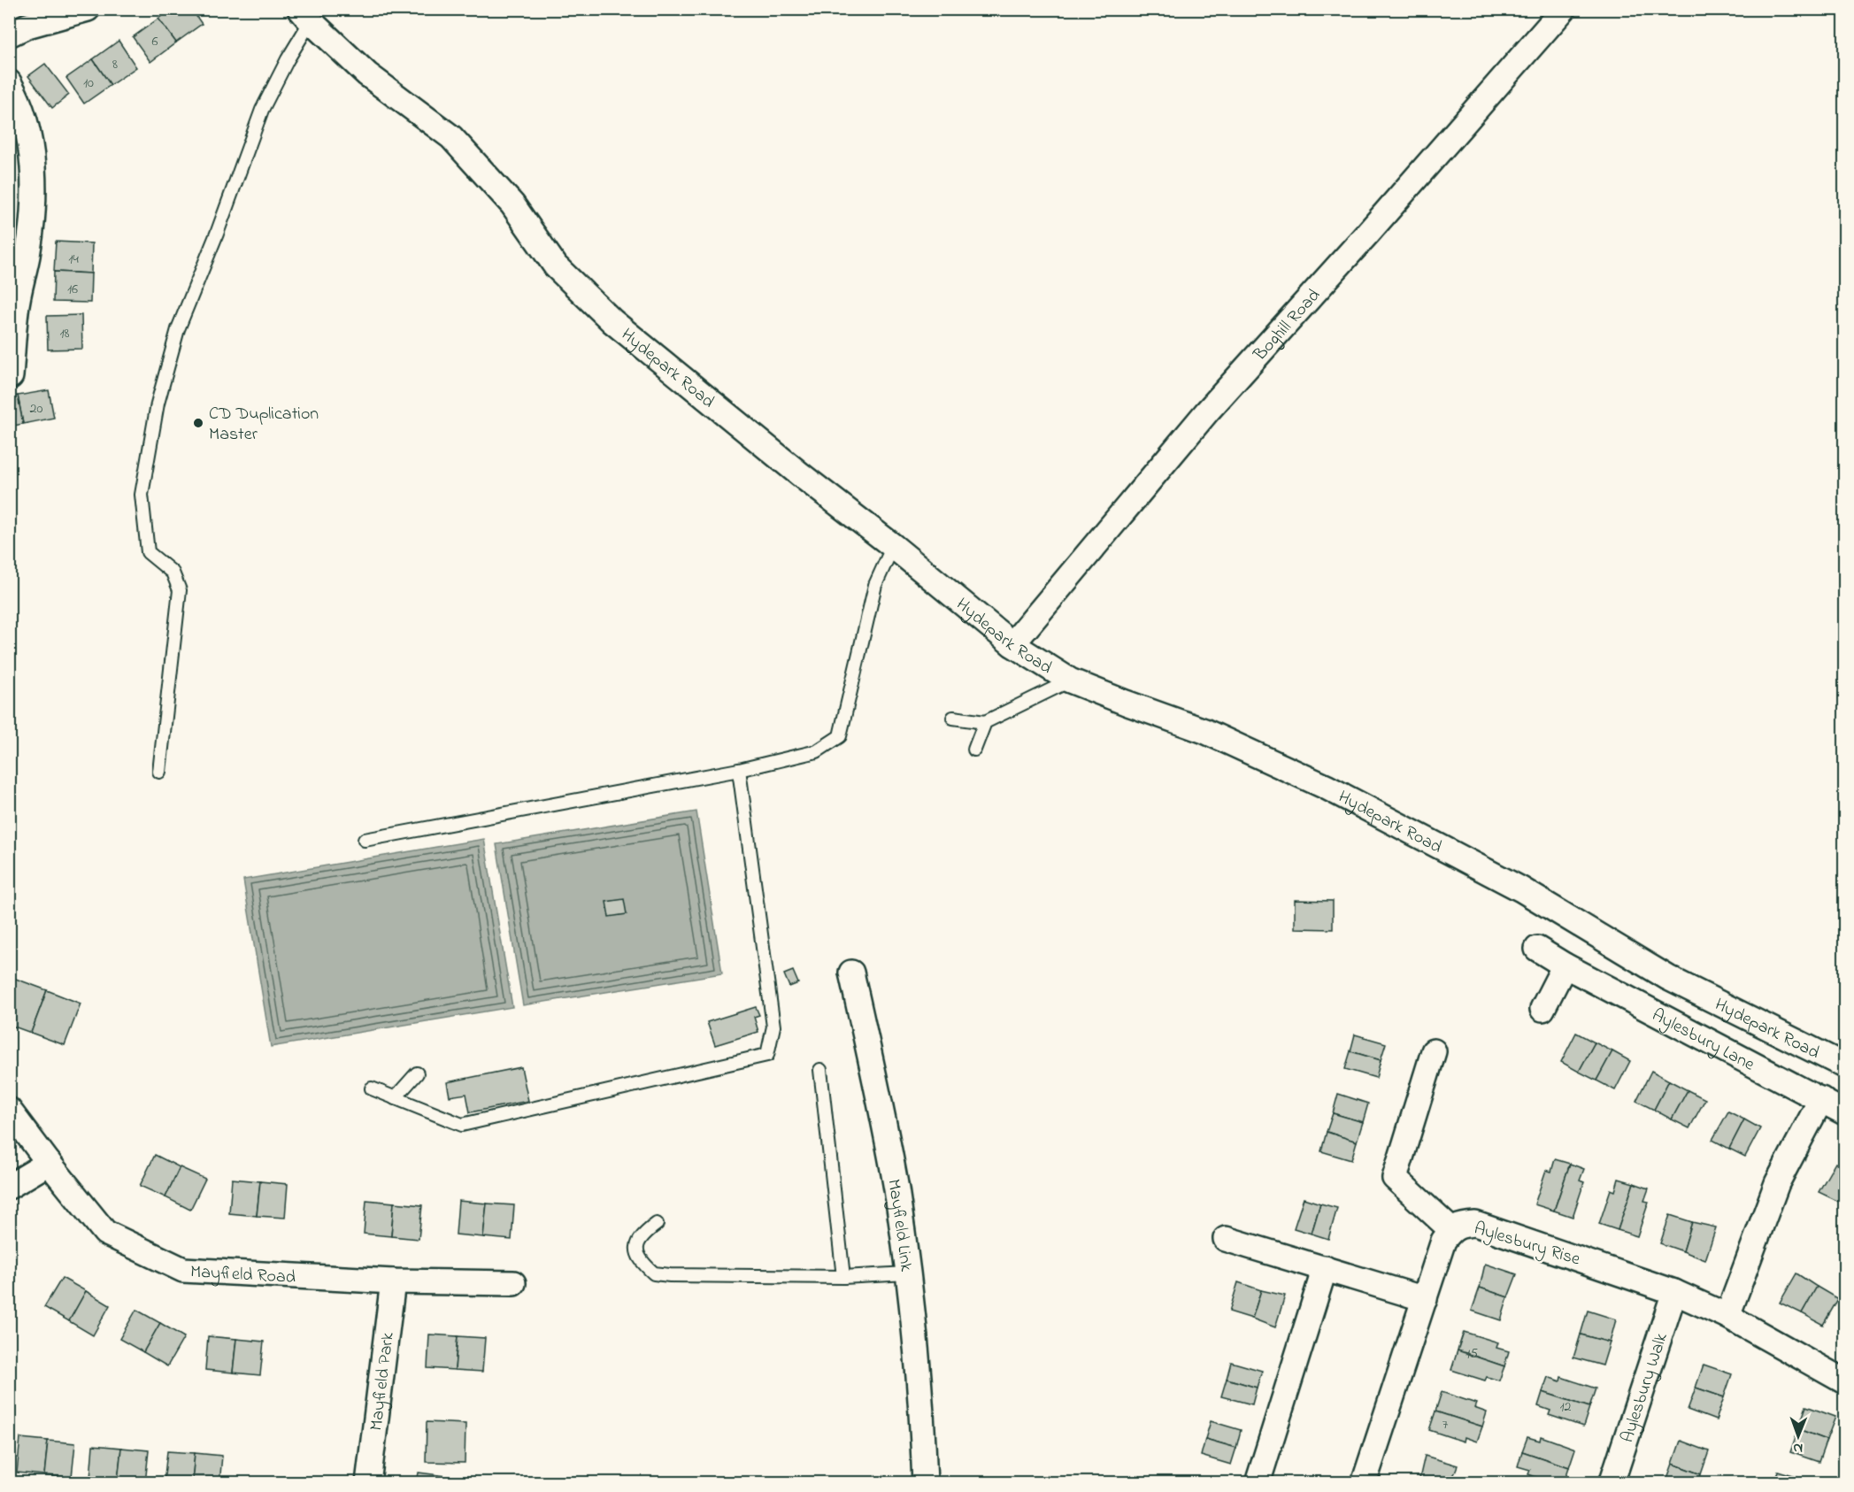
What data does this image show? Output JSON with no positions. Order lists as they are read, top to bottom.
{
  "streets": {
    "street": [
      "Boghill Road",
      "Hydepark Road",
      "Aylesbury Lane",
      "Mayfield Link",
      "Aylesbury Rise",
      "Mayfield Road",
      "Mayfield Park",
      "Aylesbury Walk"
    ]
  },
  "crossings": [
    ["Boghill Road", "Hydepark Road"],
    ["Aylesbury Rise", "Aylesbury Walk"],
    ["Mayfield Road", "Mayfield Park"]
  ],
  "places": ["CD Duplication Master"],
  "house_numbers": [
    "6",
    "8",
    "10",
    "14",
    "16",
    "18",
    "20",
    "15",
    "12",
    "7"
  ],
  "north": "bottom"
}
